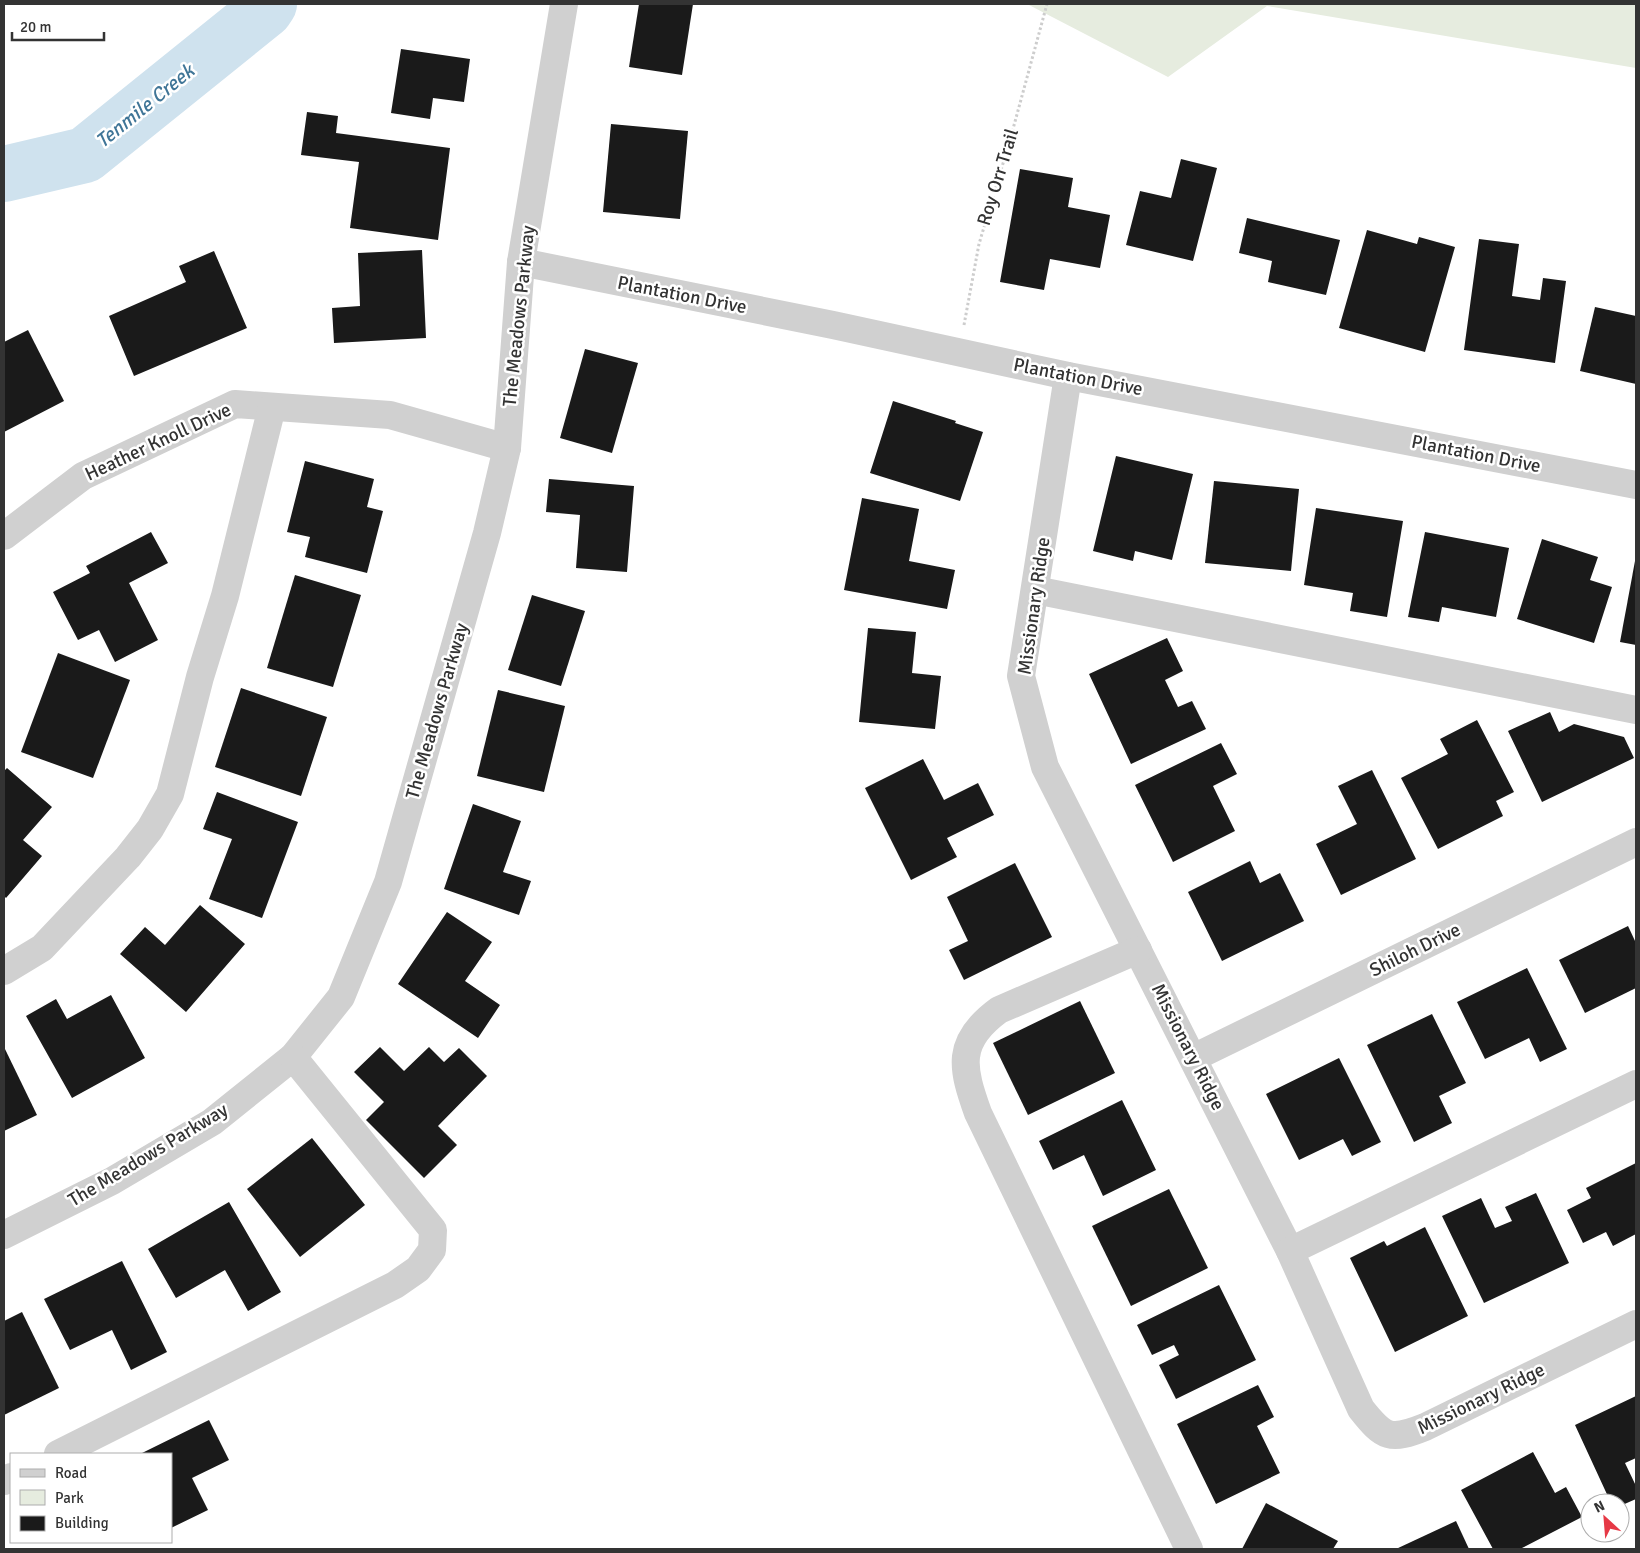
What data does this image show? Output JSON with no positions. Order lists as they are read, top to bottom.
{
  "streets": {
    "street": [
      "Plantation Drive",
      "The Meadows Parkway",
      "Heather Knoll Drive",
      "Missionary Ridge",
      "Shiloh Drive"
    ],
    "path": ["Roy Orr Trail"]
  },
  "crossings": [
    ["Roy Orr Trail", "Plantation Drive"],
    ["Plantation Drive", "The Meadows Parkway"],
    ["Plantation Drive", "Missionary Ridge"],
    ["The Meadows Parkway", "Heather Knoll Drive"],
    ["Missionary Ridge", "Shiloh Drive"]
  ],
  "water": ["Tenmile Creek"],
  "legend": ["Road", "Park", "Building"],
  "scale_bar": "20 m",
  "north": "top left"
}
